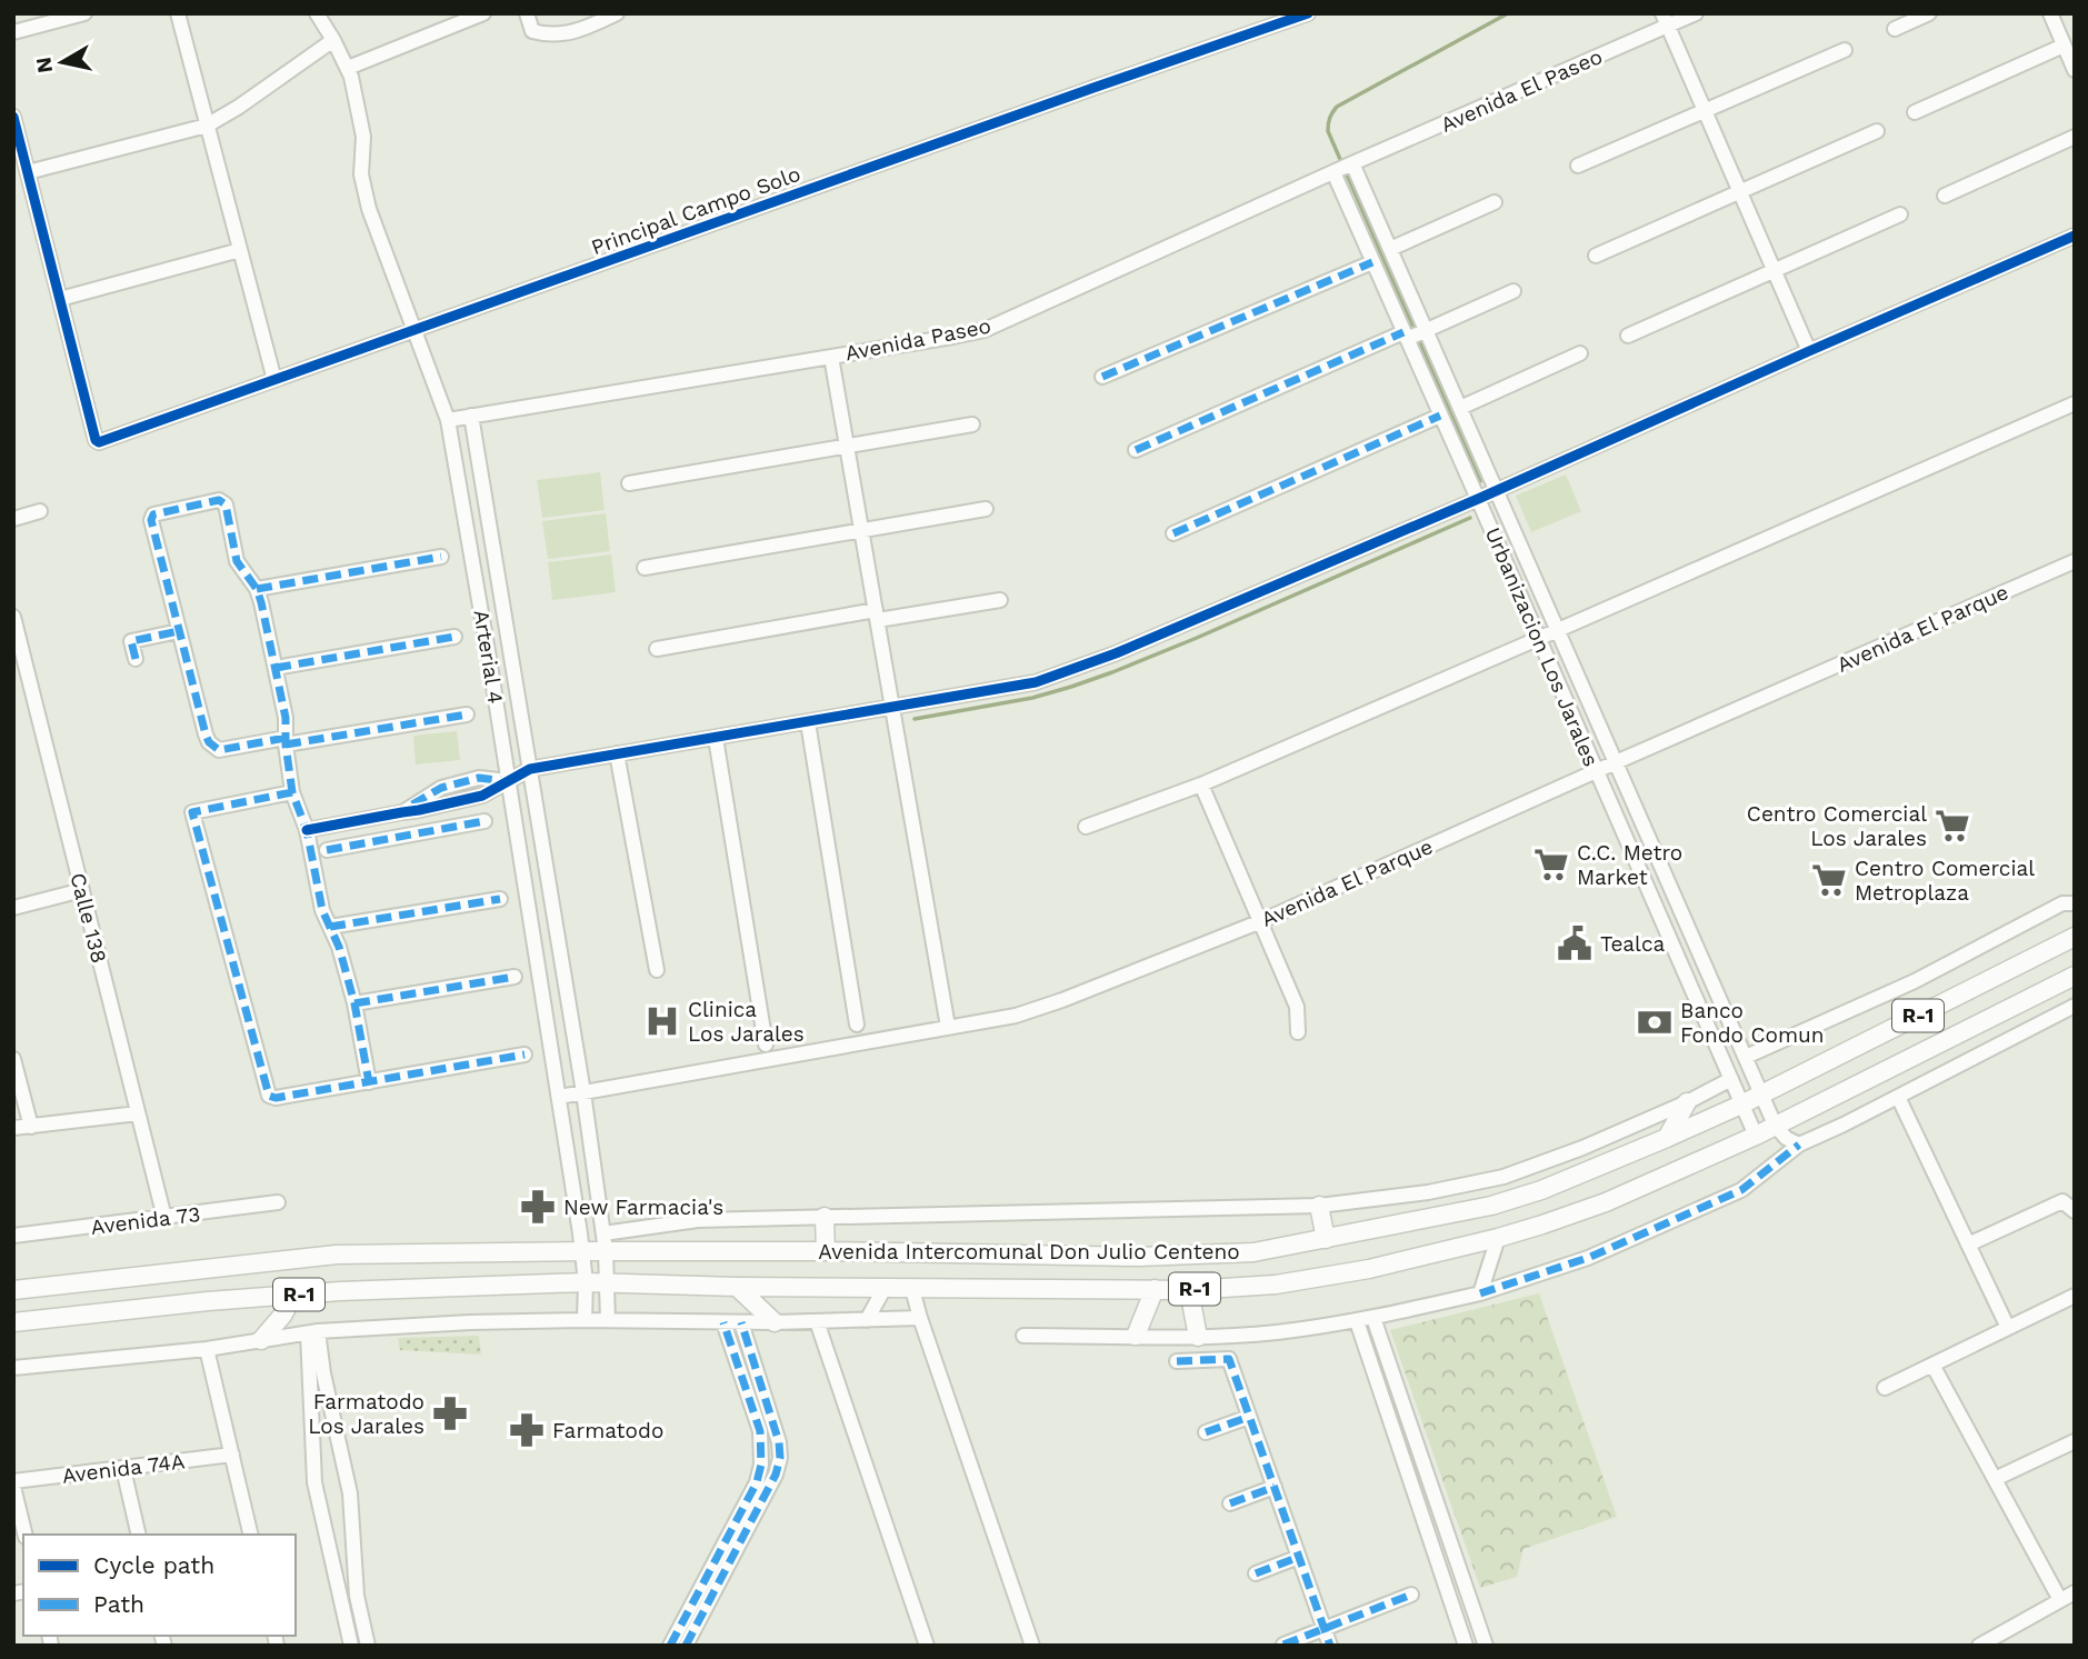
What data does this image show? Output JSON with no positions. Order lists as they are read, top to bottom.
{
  "streets": {
    "main road": ["R-1", "Avenida Intercomunal Don Julio Centeno"],
    "street": [
      "Avenida El Paseo",
      "Principal Campo Solo",
      "Avenida Paseo",
      "Avenida El Parque",
      "Urbanizacion Los Jarales",
      "Arterial 4",
      "Calle 138",
      "Avenida 73",
      "Avenida 74A"
    ]
  },
  "crossings": [
    ["Avenida El Paseo", "Avenida Paseo"],
    ["Avenida El Paseo", "Urbanizacion Los Jarales"],
    ["Principal Campo Solo", "Arterial 4"],
    ["Avenida Paseo", "Urbanizacion Los Jarales"],
    ["Avenida Paseo", "Arterial 4"],
    ["Avenida El Parque", "Urbanizacion Los Jarales"],
    ["Avenida El Parque", "Arterial 4"],
    ["Urbanizacion Los Jarales", "Avenida Intercomunal Don Julio Centeno"],
    ["Arterial 4", "Avenida Intercomunal Don Julio Centeno"],
    ["Calle 138", "Avenida 73"]
  ],
  "places": {
    "supermarket": ["Centro Comercial Los Jarales", "C.C. Metro Market", "Centro Comercial Metroplaza"],
    "public building": ["Tealca"],
    "hospital": ["Clinica Los Jarales"],
    "bank": ["Banco Fondo Comun"],
    "pharmacy": ["New Farmacia's", "Farmatodo Los Jarales", "Farmatodo"]
  },
  "legend": ["Cycle path", "Path"],
  "north": "left"
}
